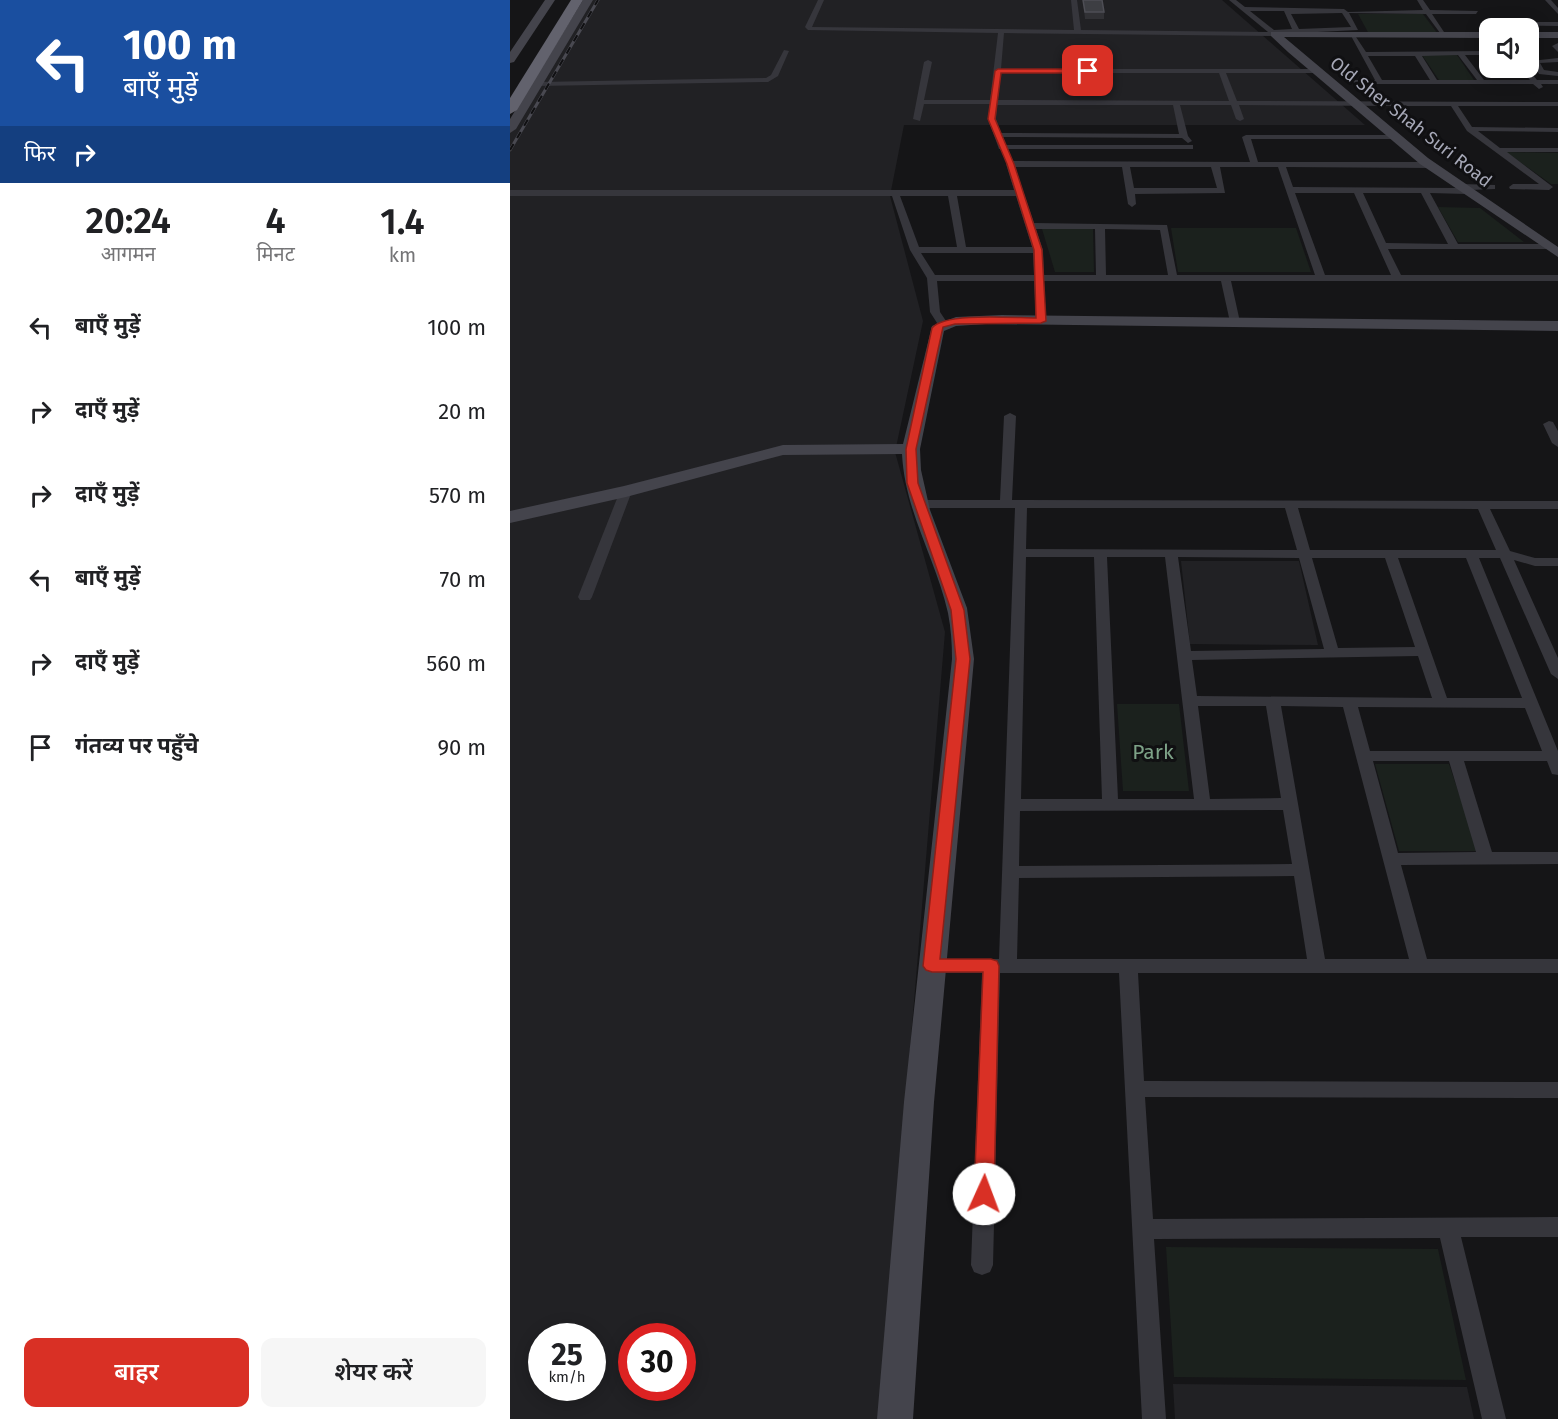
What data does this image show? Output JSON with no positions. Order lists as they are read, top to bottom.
{
  "streets": {
    "street": ["Old Sher Shah Suri Road"]
  },
  "parks": ["Park"],
  "page": {
    "turn": ["100 m", "बाएँ मुड़ें"],
    "then": "फिर",
    "eta": [
      "20:24",
      "आगमन",
      "4",
      "मिनट",
      "1.4",
      "km"
    ],
    "list": [
      {
        "name": "बाएँ मुड़ें",
        "value": "100 m"
      },
      {
        "name": "दाएँ मुड़ें",
        "value": "20 m"
      },
      {
        "name": "दाएँ मुड़ें",
        "value": "570 m"
      },
      {
        "name": "बाएँ मुड़ें",
        "value": "70 m"
      },
      {
        "name": "दाएँ मुड़ें",
        "value": "560 m"
      },
      {
        "name": "गंतव्य पर पहुँचे",
        "value": "90 m"
      }
    ],
    "speed": "25 km/h",
    "limit": "30",
    "buttons": ["बाहर", "शेयर करें"]
  }
}
